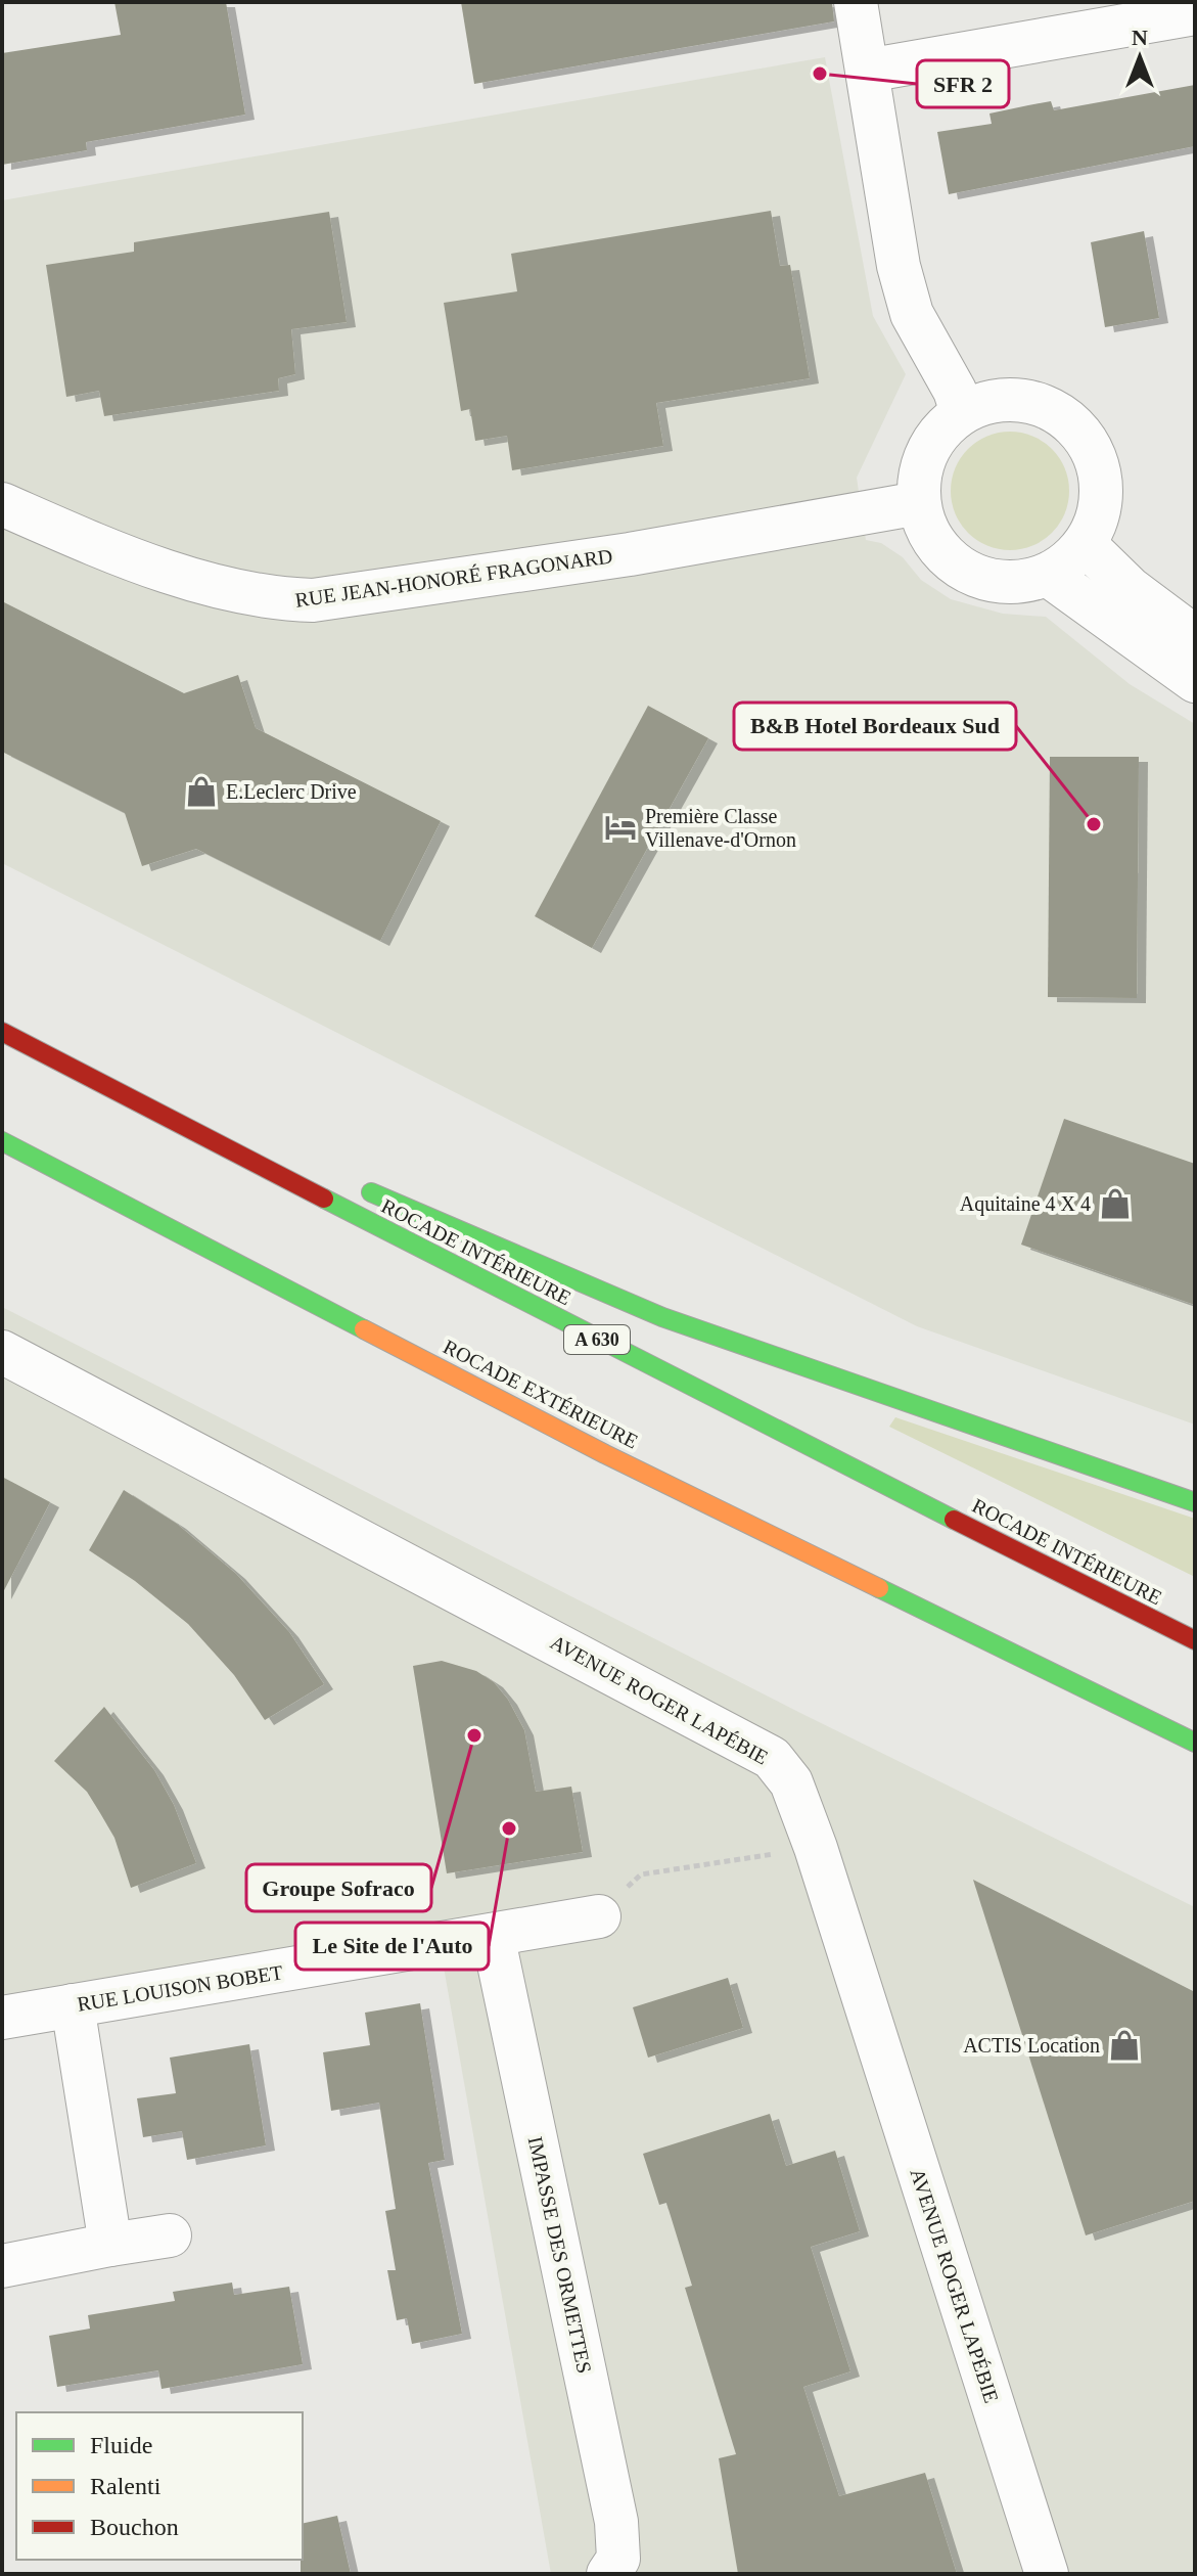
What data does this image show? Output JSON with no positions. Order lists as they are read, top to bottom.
{
  "streets": {
    "highway": ["ROCADE INTÉRIEURE", "A 630", "ROCADE EXTÉRIEURE"],
    "street": [
      "RUE JEAN-HONORÉ FRAGONARD",
      "AVENUE ROGER LAPÉBIE",
      "RUE LOUISON BOBET",
      "IMPASSE DES ORMETTES"
    ]
  },
  "crossings": [
    ["RUE LOUISON BOBET", "IMPASSE DES ORMETTES"]
  ],
  "places": {
    "other": [
      "SFR 2",
      "B&B Hotel Bordeaux Sud",
      "Groupe Sofraco",
      "Le Site de l'Auto"
    ],
    "shop": ["E.Leclerc Drive", "Aquitaine 4 X 4", "ACTIS Location"],
    "hotel": ["Première Classe Villenave-d'Ornon"]
  },
  "legend": ["Fluide", "Ralenti", "Bouchon"],
  "north": "top"
}
